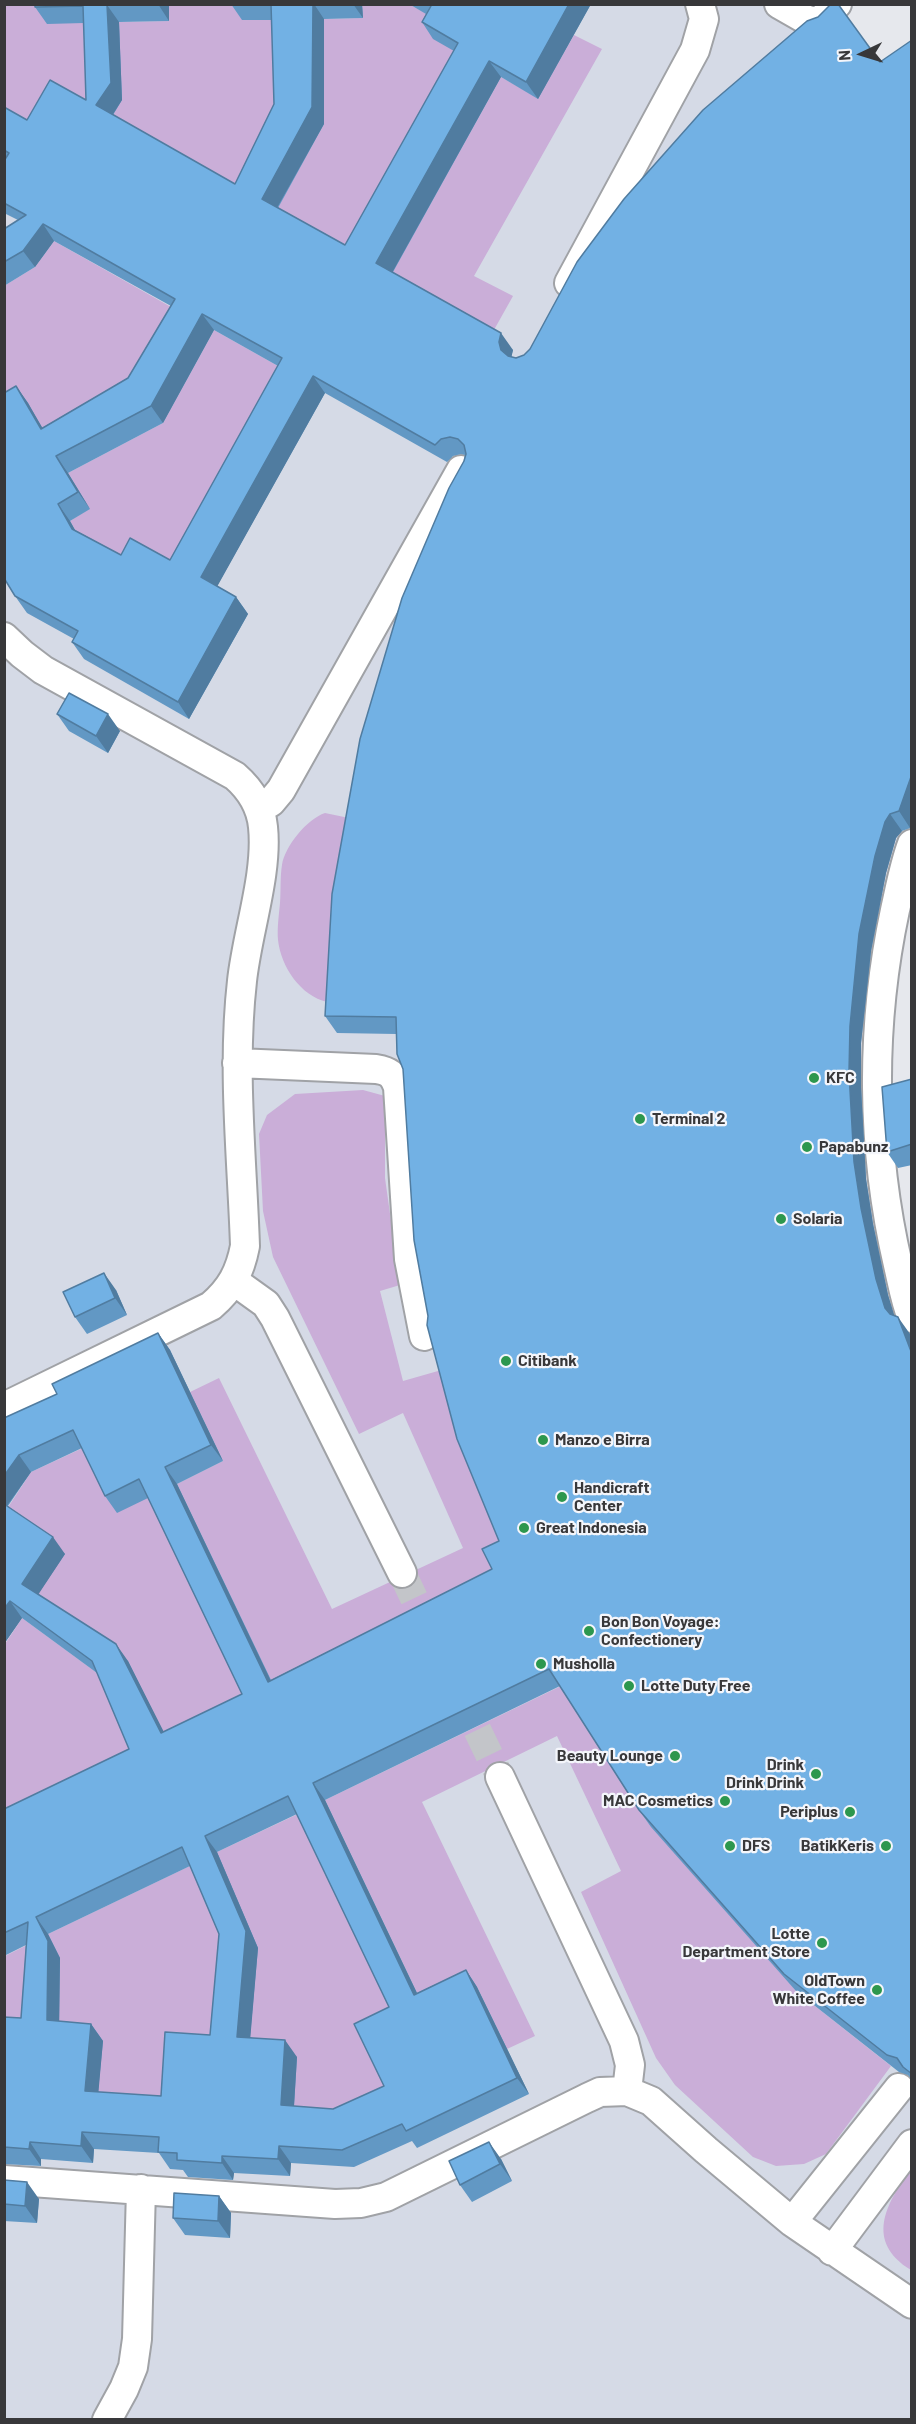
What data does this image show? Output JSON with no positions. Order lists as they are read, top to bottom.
{
  "places": [
    "KFC",
    "Terminal 2",
    "Papabunz",
    "Solaria",
    "Citibank",
    "Manzo e Birra",
    "Handicraft Center",
    "Great Indonesia",
    "Bon Bon Voyage: Confectionery",
    "Musholla",
    "Lotte Duty Free",
    "Beauty Lounge",
    "Drink Drink Drink",
    "MAC Cosmetics",
    "Periplus",
    "DFS",
    "BatikKeris",
    "Lotte Department Store",
    "OldTown White Coffee"
  ],
  "north": "left"
}
